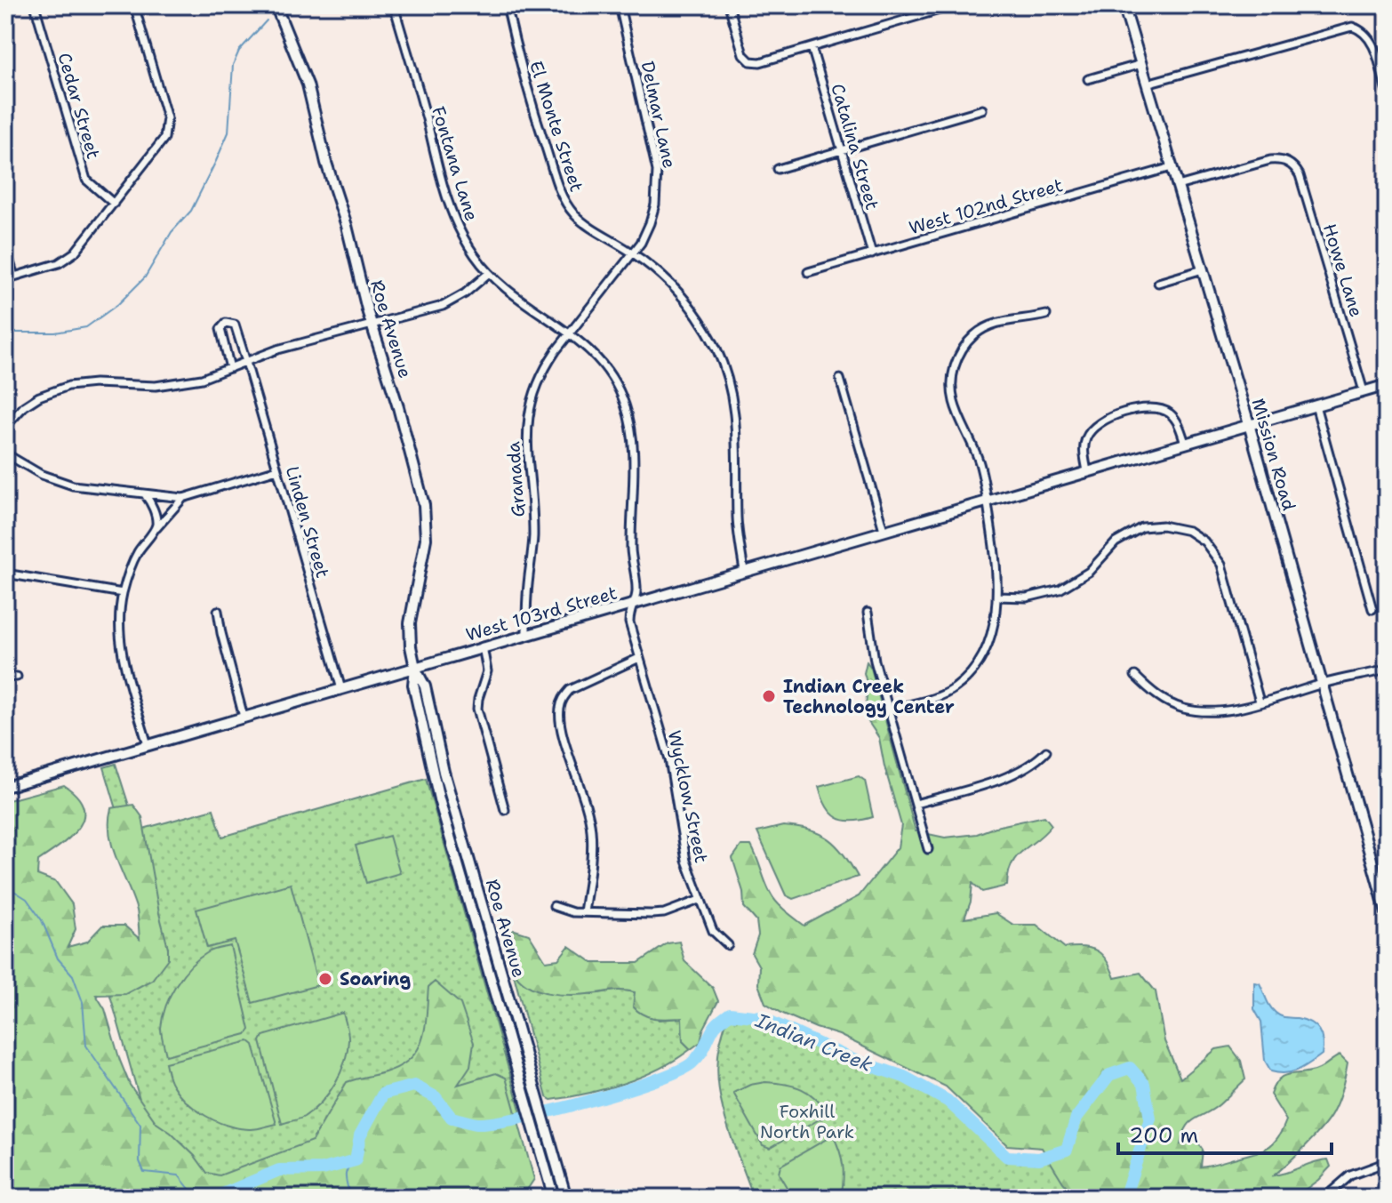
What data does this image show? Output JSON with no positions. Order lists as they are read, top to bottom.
{
  "streets": {
    "main road": ["Roe Avenue", "Mission Road", "West 103rd Street"],
    "street": [
      "Cedar Street",
      "Delmar Lane",
      "El Monte Street",
      "Catalina Street",
      "Fontana Lane",
      "West 102nd Street",
      "Howe Lane",
      "Granada",
      "Linden Street",
      "Wycklow Street"
    ]
  },
  "crossings": [
    ["Delmar Lane", "El Monte Street"],
    ["Delmar Lane", "Fontana Lane"],
    ["Delmar Lane", "Granada"],
    ["El Monte Street", "West 103rd Street"],
    ["Catalina Street", "West 102nd Street"],
    ["Fontana Lane", "Granada"],
    ["Fontana Lane", "West 103rd Street"],
    ["Fontana Lane", "Wycklow Street"],
    ["West 102nd Street", "Mission Road"],
    ["Howe Lane", "Mission Road"],
    ["Howe Lane", "West 103rd Street"],
    ["Roe Avenue", "West 103rd Street"],
    ["Mission Road", "West 103rd Street"],
    ["Granada", "West 103rd Street"],
    ["Linden Street", "West 103rd Street"],
    ["West 103rd Street", "Wycklow Street"]
  ],
  "water": ["Indian Creek"],
  "parks": ["Foxhill North Park"],
  "places": ["Indian Creek Technology Center", "Soaring"],
  "scale_bar": "200 m"
}
